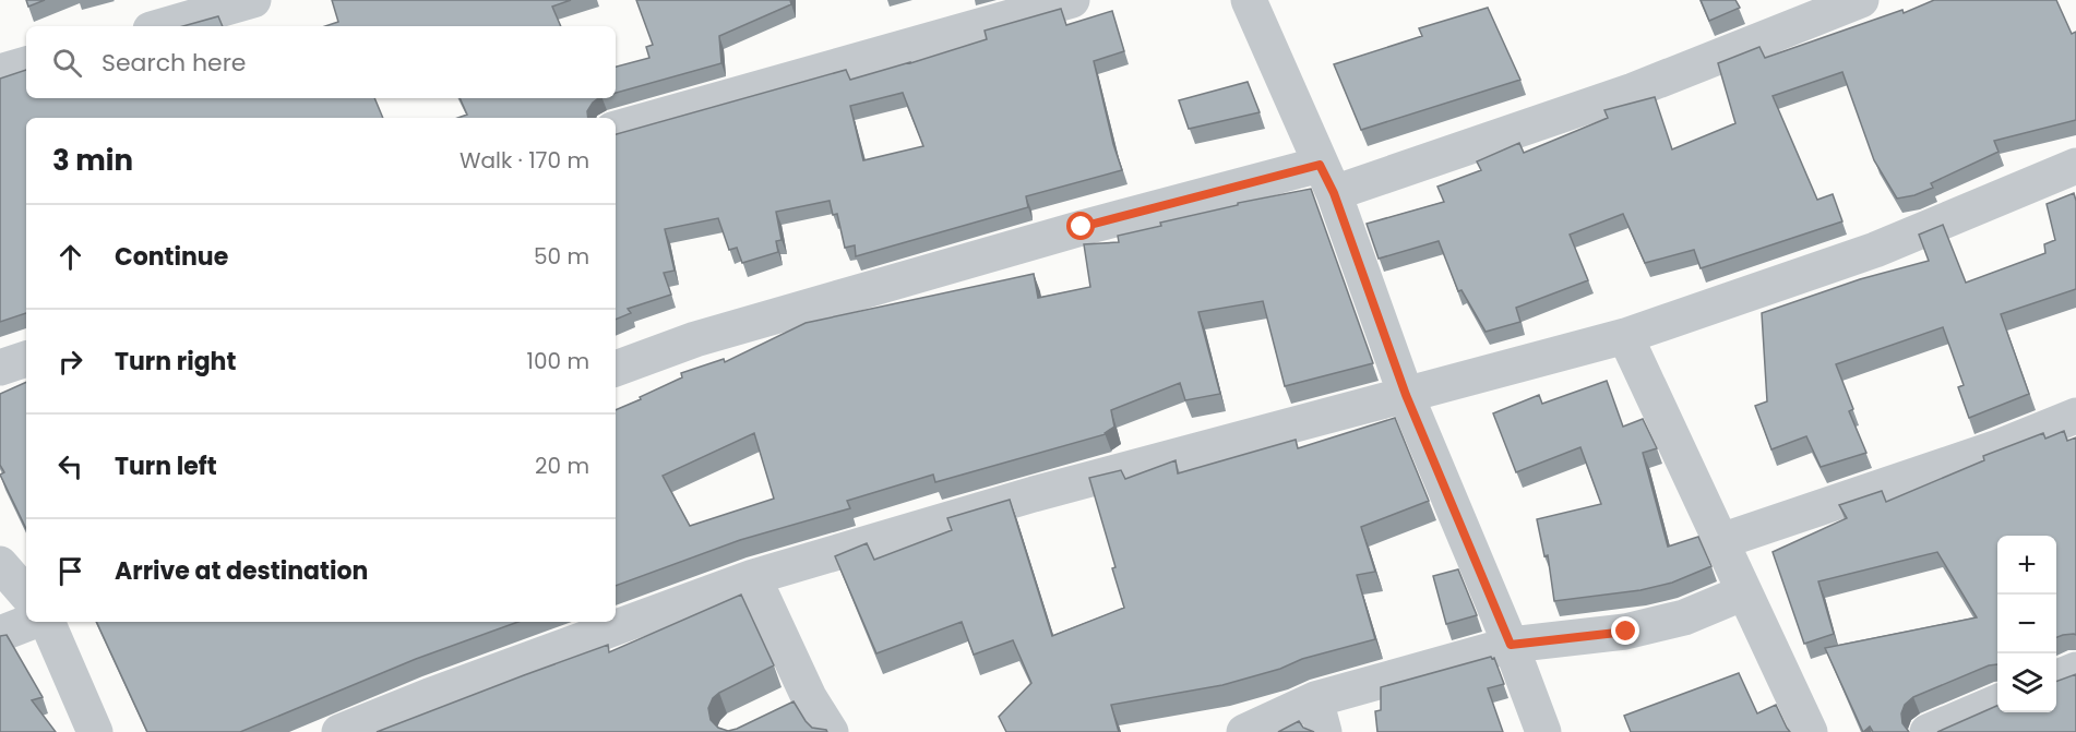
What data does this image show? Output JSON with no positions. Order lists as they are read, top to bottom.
{
  "page": {
    "search": "Search here",
    "heading": ["3 min", "Walk · 170 m"],
    "list": [
      ["Continue", "50 m"],
      ["Turn right", "100 m"],
      ["Turn left", "20 m"],
      "Arrive at destination"
    ],
    "map_buttons": ["+", "−"]
  }
}
